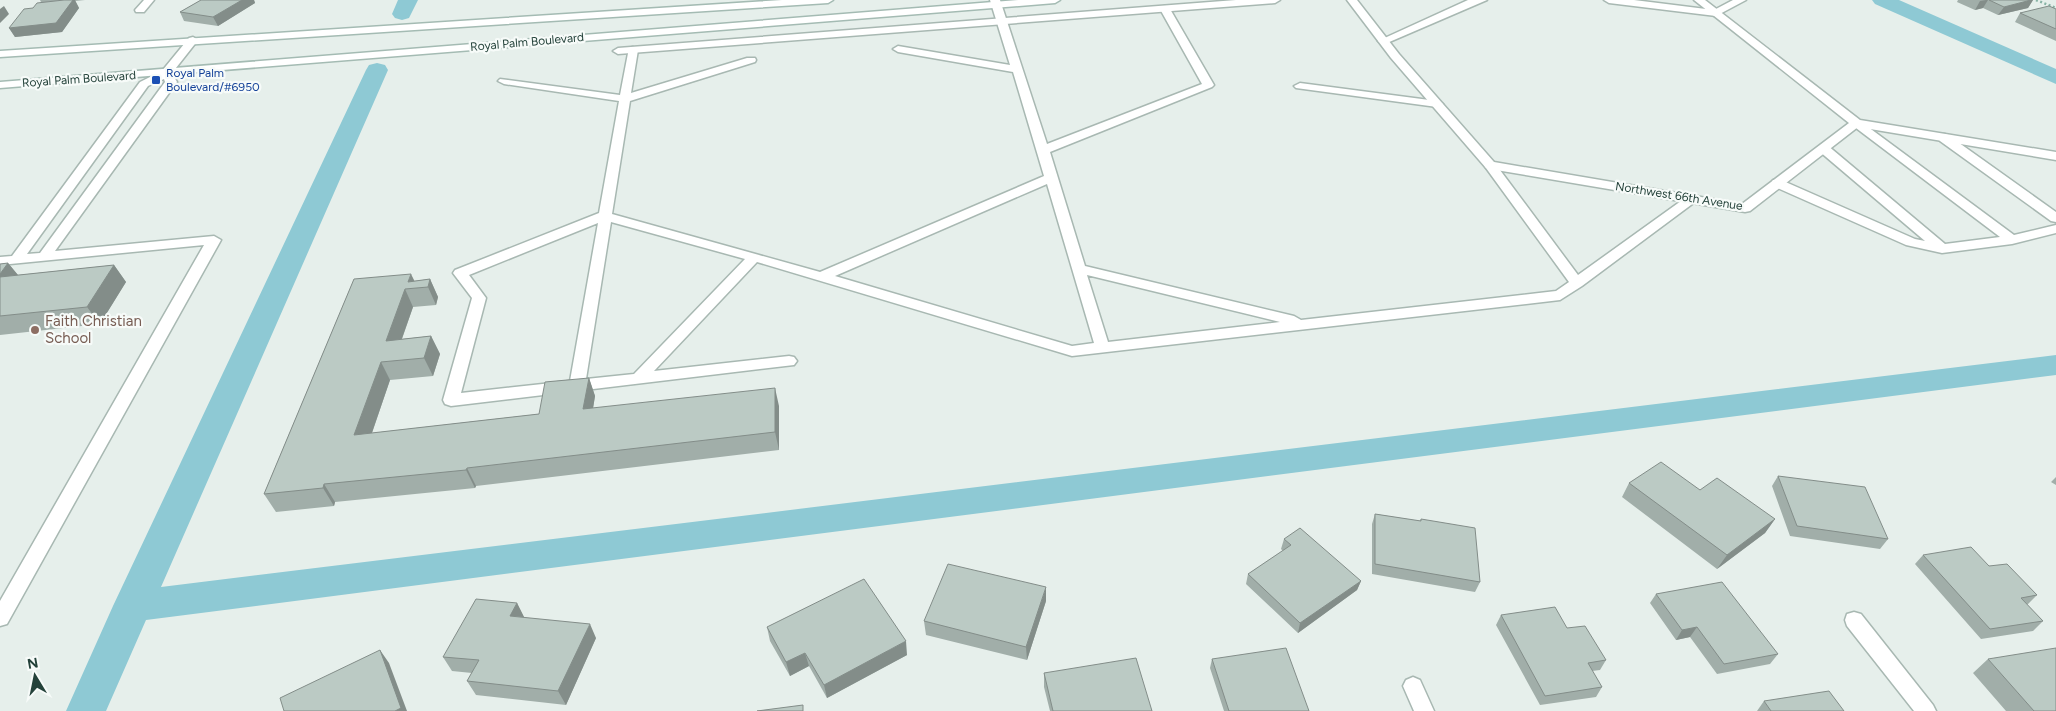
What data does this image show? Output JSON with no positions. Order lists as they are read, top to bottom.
{
  "streets": {
    "street": ["Royal Palm Boulevard", "Northwest 66th Avenue"]
  },
  "places": {
    "transit": ["Royal Palm Boulevard/#6950"],
    "other": ["Faith Christian School"]
  },
  "north": "top"
}
